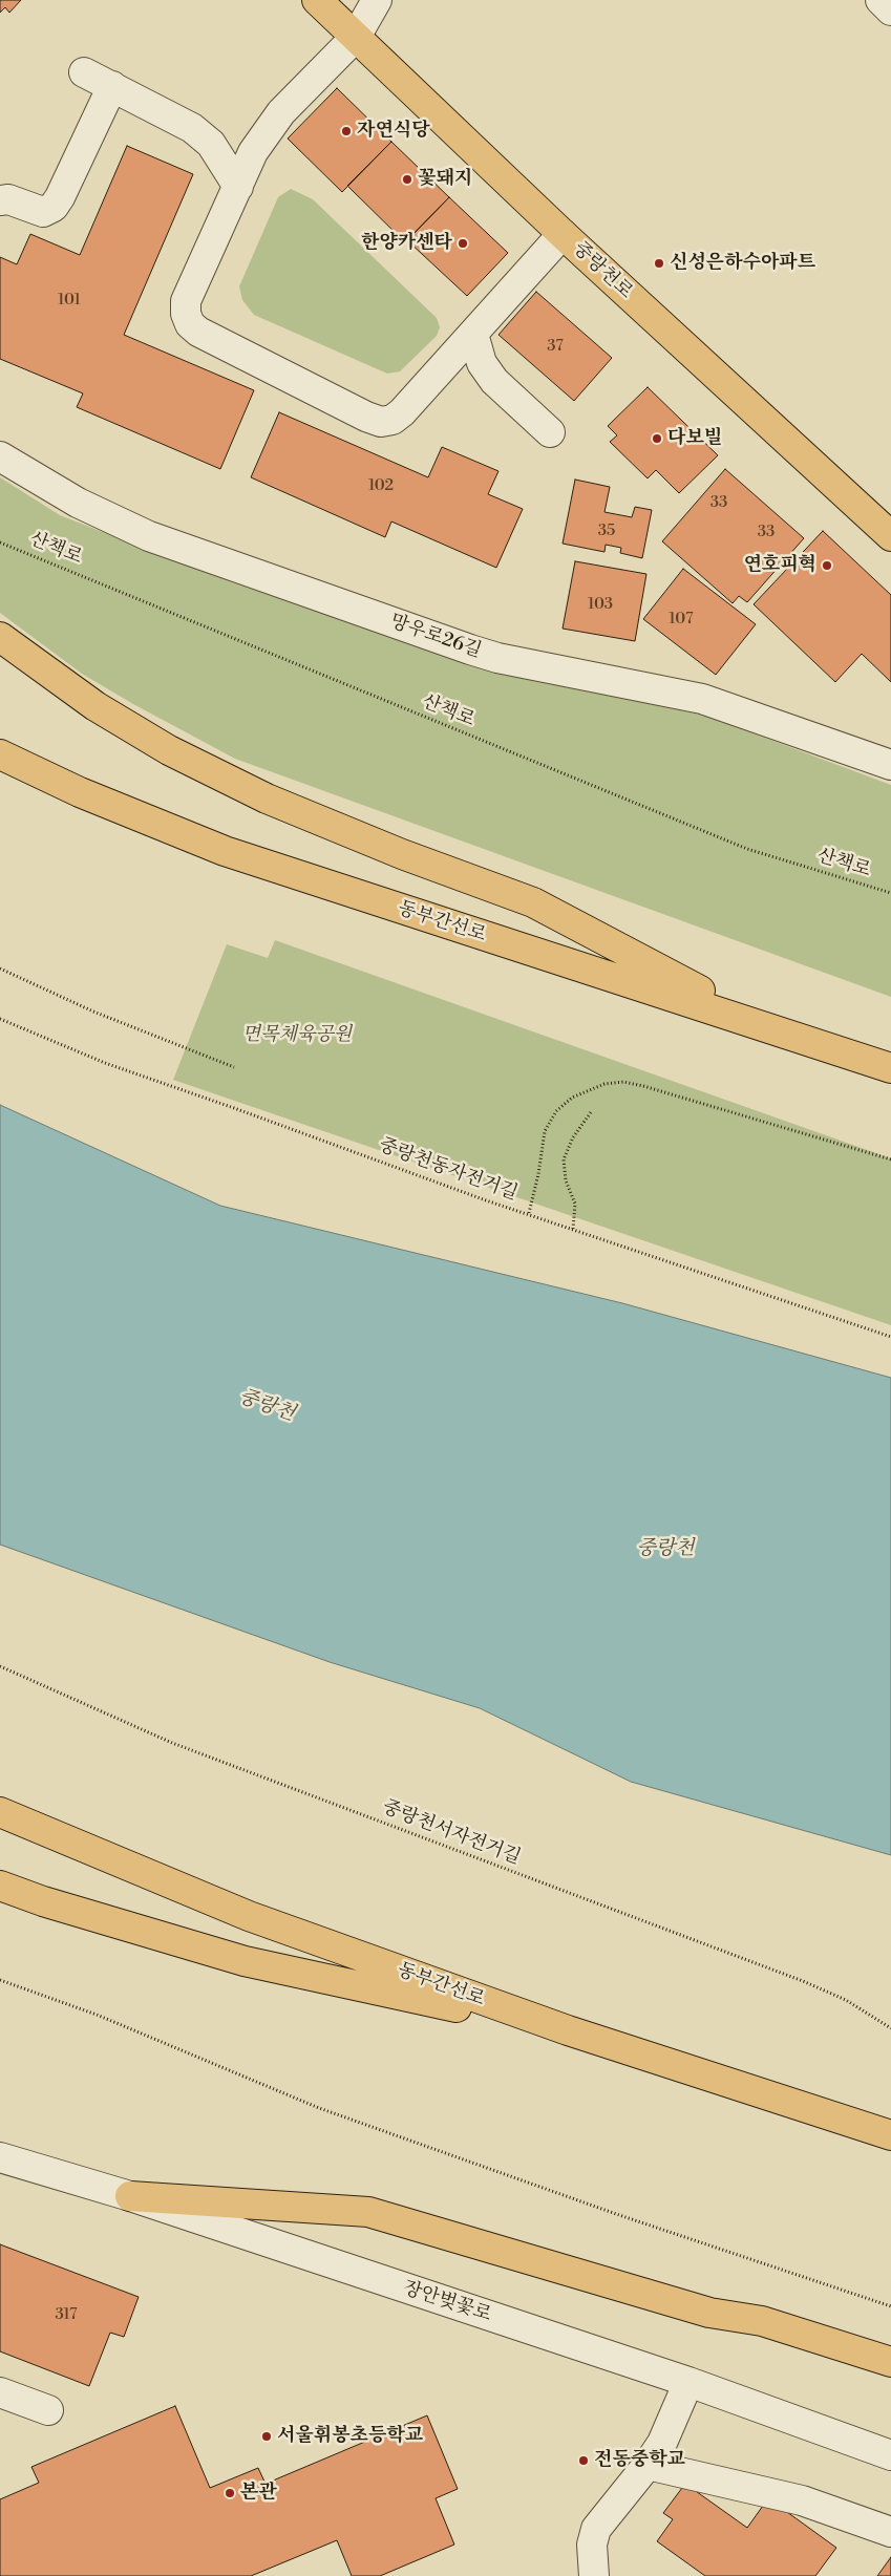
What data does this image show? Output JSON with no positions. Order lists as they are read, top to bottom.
{
  "streets": {
    "main road": ["중랑천로", "동부간선로"],
    "street": ["망우로26길", "장안벚꽃로"],
    "path": ["산책로", "중랑천동자전거길", "중랑천서자전거길"]
  },
  "water": ["중랑천"],
  "parks": ["면목체육공원"],
  "places": [
    "자연식당",
    "꽃돼지",
    "한양카센타",
    "신성은하수아파트",
    "다보빌",
    "연호피혁",
    "서울휘봉초등학교",
    "전동중학교",
    "본관"
  ],
  "house_numbers": [
    "101",
    "37",
    "102",
    "33",
    "35",
    "33",
    "103",
    "107",
    "317"
  ]
}
